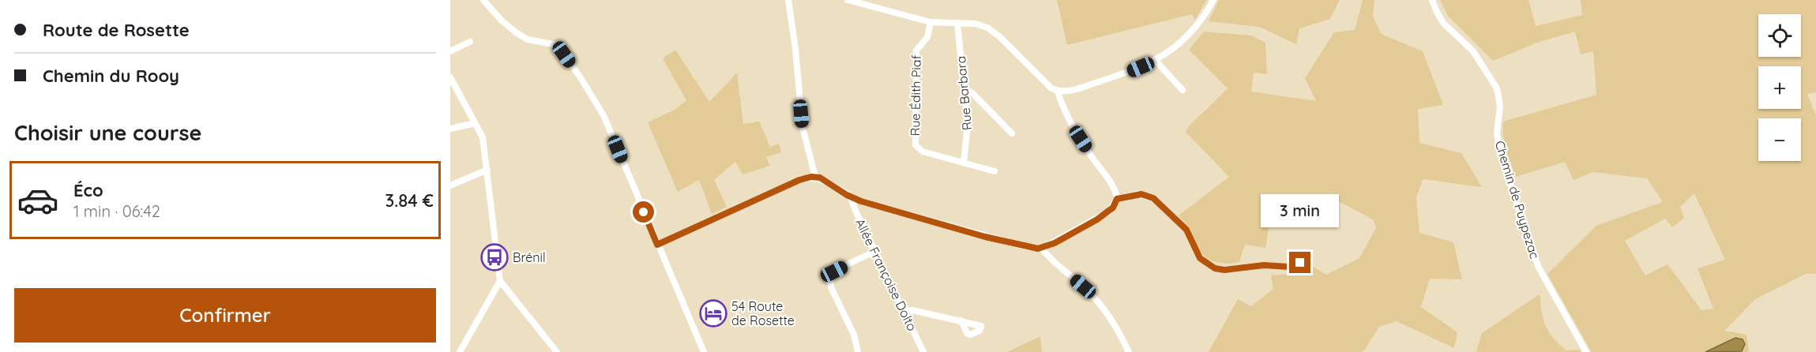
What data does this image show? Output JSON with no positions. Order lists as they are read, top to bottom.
{
  "streets": {
    "street": [
      "Rue Barbara",
      "Rue Édith Piaf",
      "Chemin de Puypezac",
      "Allée Françoise Dolto"
    ]
  },
  "crossings": [
    ["Rue Barbara", "Rue Édith Piaf"]
  ],
  "places": {
    "bus stop": ["Brénil"],
    "hotel": ["54 Route de Rosette"]
  },
  "page": {
    "banner": ["Route de Rosette", "Chemin du Rooy"],
    "map_buttons": ["+", "−"],
    "heading": "Choisir une course",
    "list": [
      {
        "name": "Éco",
        "note": "1 min · 06:42",
        "value": "3.84 €"
      }
    ],
    "bubble": "3 min",
    "buttons": "Confirmer"
  }
}
